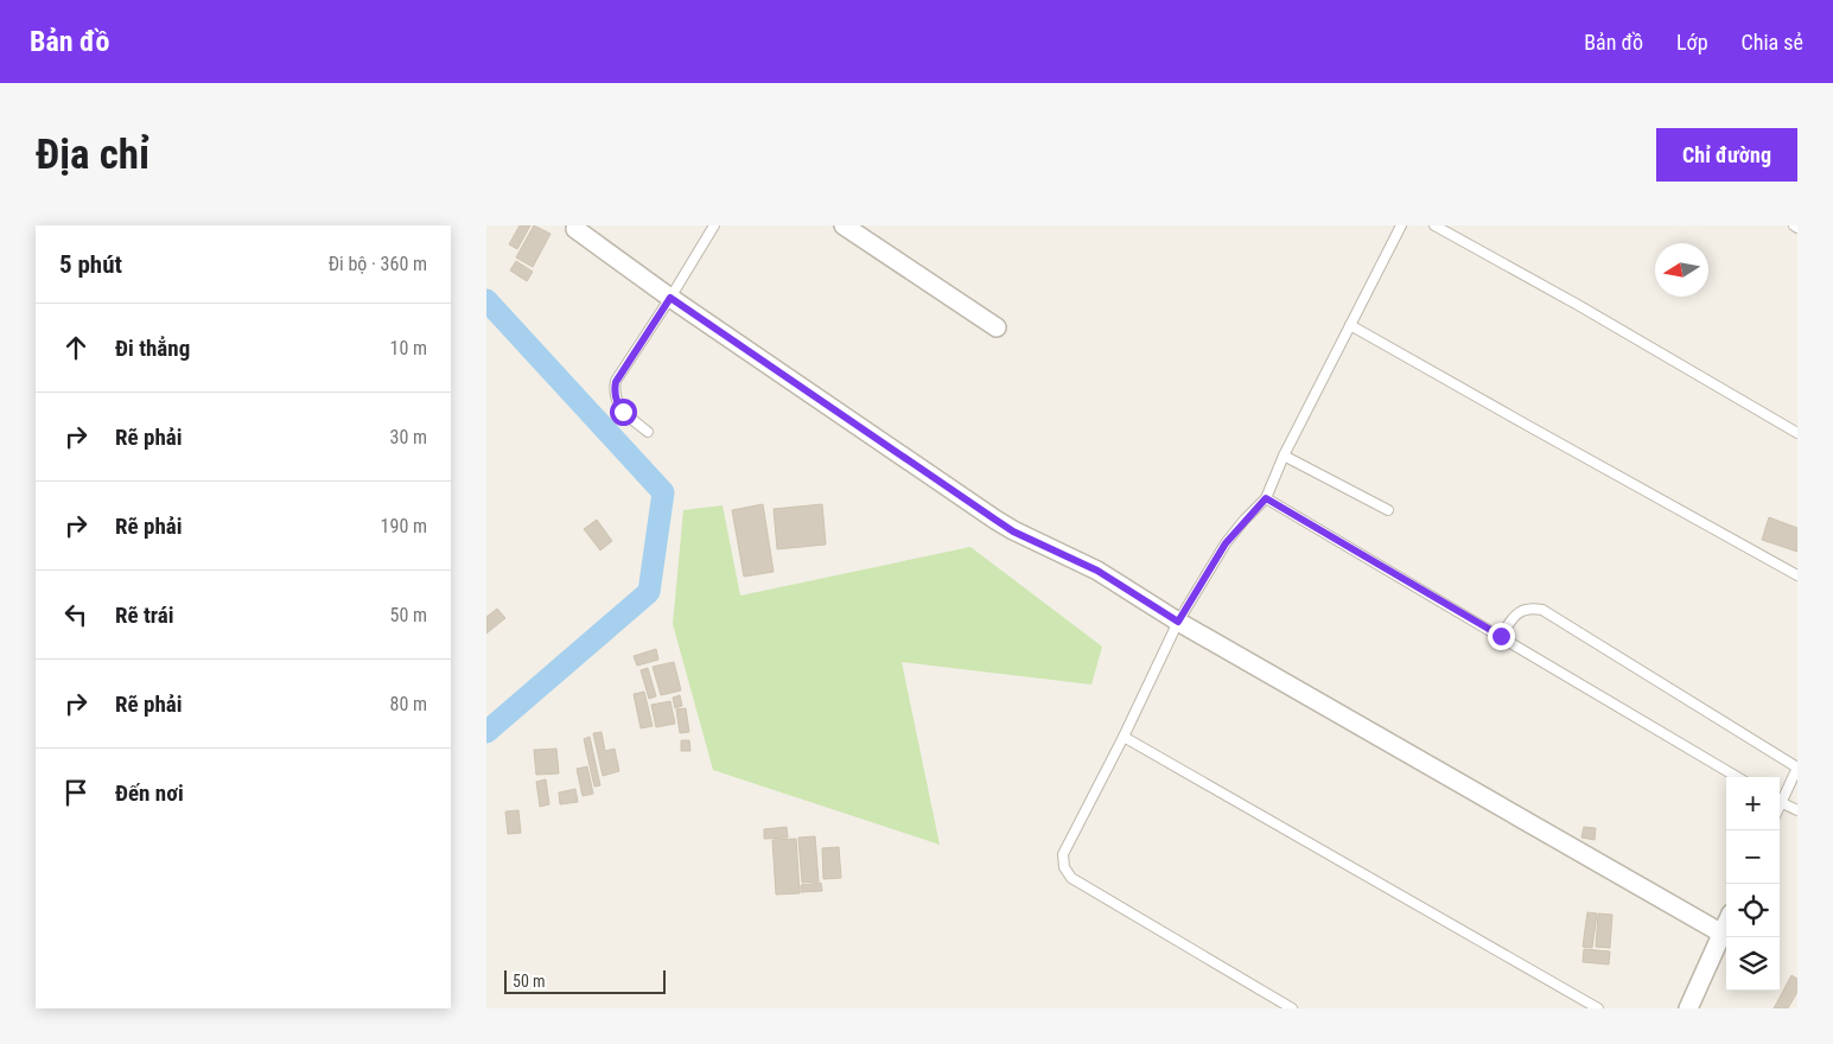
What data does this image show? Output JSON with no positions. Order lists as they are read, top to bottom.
{
  "scale_bar": "50 m",
  "north": "left",
  "page": {
    "header": "Bản đồ",
    "nav": ["Bản đồ", "Lớp", "Chia sẻ"],
    "buttons": "Chỉ đường",
    "title": "Địa chỉ",
    "heading": ["5 phút", "Đi bộ · 360 m"],
    "list": [
      ["Đi thẳng", "10 m"],
      ["Rẽ phải", "30 m"],
      ["Rẽ phải", "190 m"],
      ["Rẽ trái", "50 m"],
      ["Rẽ phải", "80 m"],
      "Đến nơi"
    ],
    "map_buttons": ["+", "−"],
    "scale": "50 m"
  }
}
